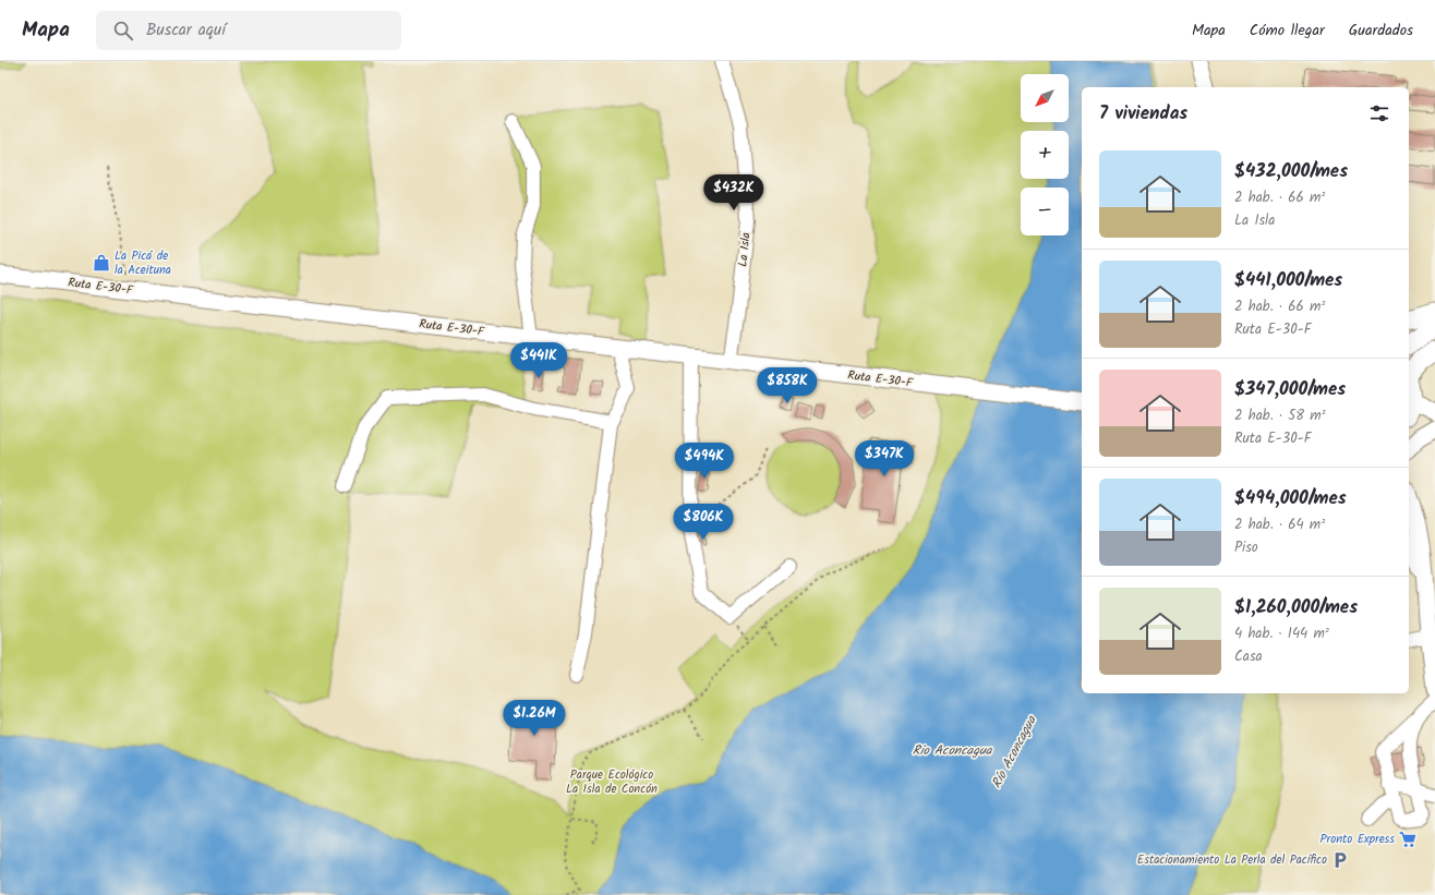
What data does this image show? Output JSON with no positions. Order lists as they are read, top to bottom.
{
  "streets": {
    "main road": ["Ruta E-30-F"],
    "street": ["La Isla"]
  },
  "crossings": [
    ["La Isla", "Ruta E-30-F"]
  ],
  "water": ["Rio Aconcagua", "Río Aconcagua"],
  "parks": ["Parque Ecológico La Isla de Concón"],
  "places": {
    "shop": ["La Picá de la Aceituna"],
    "supermarket": ["Pronto Express"],
    "parking": ["Estacionamiento La Perla del Pacífico"]
  },
  "north": "bottom left",
  "page": {
    "header": "Mapa",
    "search": "Buscar aquí",
    "nav": ["Mapa", "Cómo llegar", "Guardados"],
    "map_buttons": ["+", "−"],
    "heading": "7 viviendas",
    "list": [
      {
        "name": "$432,000/mes",
        "note": "2 hab. · 66 m² · La Isla"
      },
      {
        "name": "$441,000/mes",
        "note": "2 hab. · 66 m² · Ruta E-30-F"
      },
      {
        "name": "$347,000/mes",
        "note": "2 hab. · 58 m² · Ruta E-30-F"
      },
      {
        "name": "$494,000/mes",
        "note": "2 hab. · 64 m² · Piso"
      },
      {
        "name": "$1,260,000/mes",
        "note": "4 hab. · 144 m² · Casa"
      }
    ],
    "price": [
      "$432K",
      "$441K",
      "$858K",
      "$347K",
      "$494K",
      "$806K",
      "$1.26M"
    ]
  }
}
